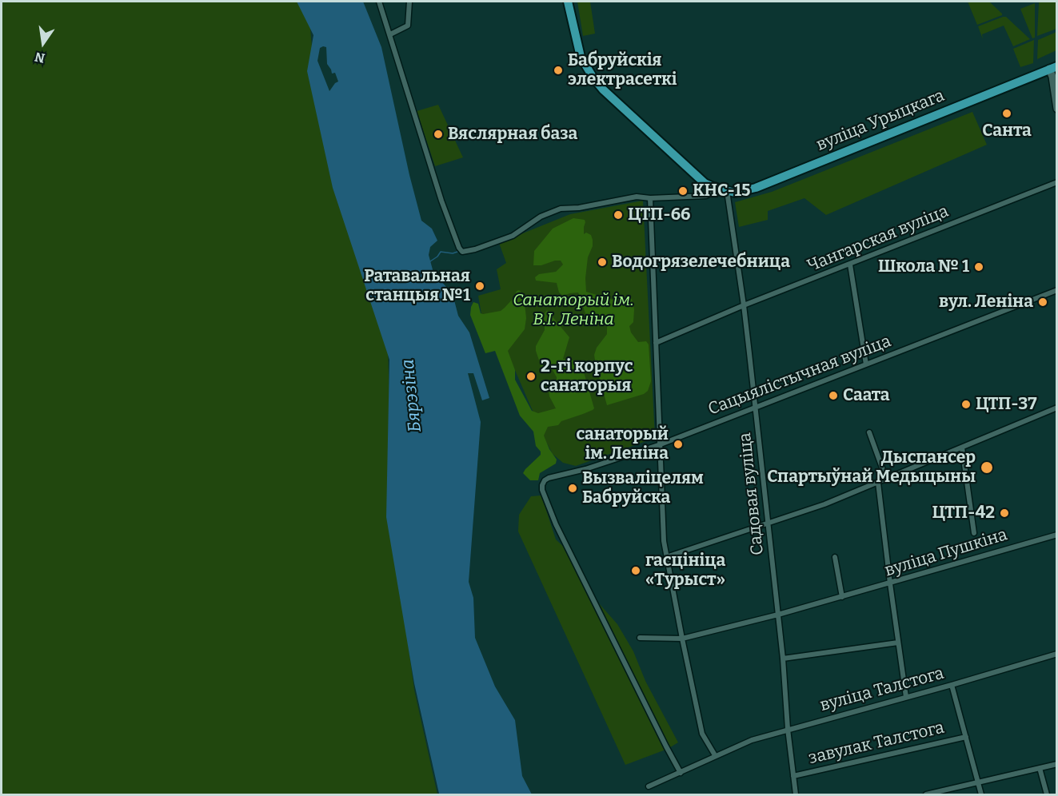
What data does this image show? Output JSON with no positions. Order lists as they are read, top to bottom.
{
  "streets": {
    "main road": ["вуліца Урыцкага"],
    "street": [
      "Чангарская вуліца",
      "Сацыялістычная вуліца",
      "Садовая вуліца",
      "вуліца Пушкіна",
      "вуліца Талстога",
      "завулак Талстога"
    ]
  },
  "crossings": [
    ["вуліца Урыцкага", "Садовая вуліца"],
    ["Чангарская вуліца", "Садовая вуліца"],
    ["Сацыялістычная вуліца", "Садовая вуліца"],
    ["Сацыялістычная вуліца", "вуліца Талстога"],
    ["Садовая вуліца", "вуліца Пушкіна"],
    ["Садовая вуліца", "вуліца Талстога"],
    ["Садовая вуліца", "завулак Талстога"]
  ],
  "water": ["Бярэзіна"],
  "parks": ["Санаторый ім. В.І. Леніна"],
  "places": [
    "Бабруйскія электрасеткі",
    "Санта",
    "Вяслярная база",
    "КНС-15",
    "ЦТП-66",
    "Водогрязелечебница",
    "Школа № 1",
    "Ратавальная станцыя №1",
    "вул. Леніна",
    "2-гі корпус санаторыя",
    "Саата",
    "ЦТП-37",
    "санаторый ім. Леніна",
    "Дыспансер Спартыўнай Медыцыны",
    "Вызваліцелям Бабруйска",
    "ЦТП-42",
    "гасцініца «Турыст»"
  ],
  "north": "bottom"
}
